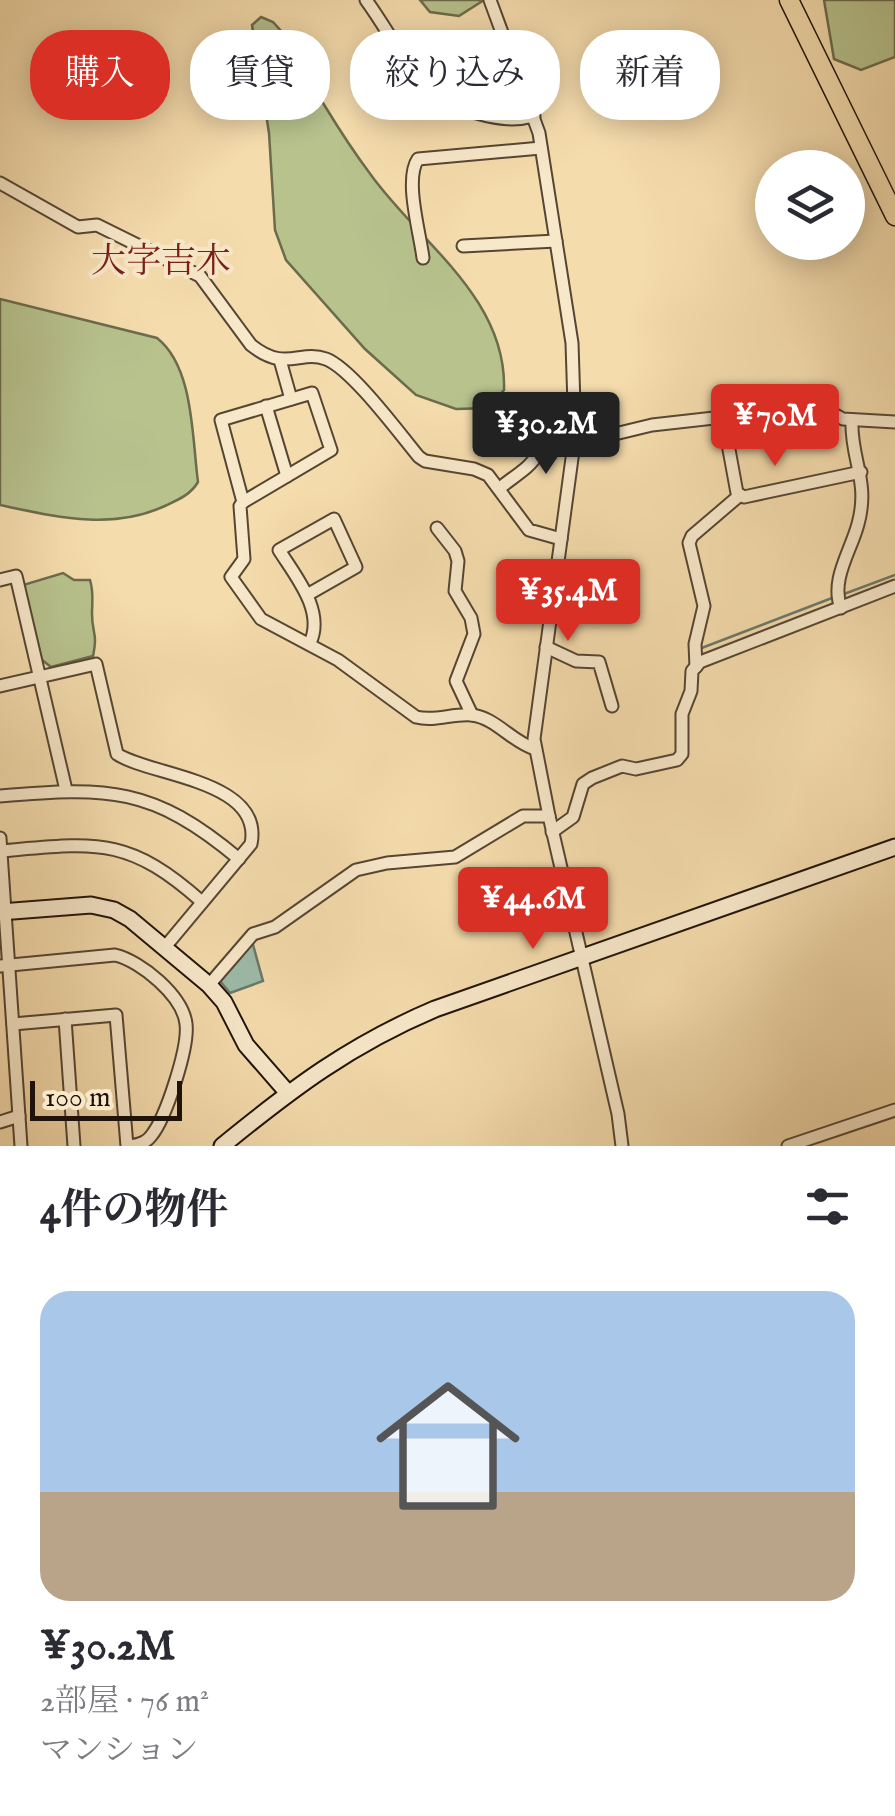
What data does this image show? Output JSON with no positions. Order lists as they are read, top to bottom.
{
  "districts": ["大字吉木"],
  "scale_bar": "100 m",
  "page": {
    "chip": [
      "購入",
      "賃貸",
      "絞り込み",
      "新着"
    ],
    "price": [
      "¥70M",
      "¥30.2M",
      "¥35.4M",
      "¥44.6M"
    ],
    "scale": "100 m",
    "heading": "4件の物件",
    "list": [
      {
        "name": "¥30.2M",
        "note": "2部屋 · 76 m² · マンション"
      }
    ]
  }
}
